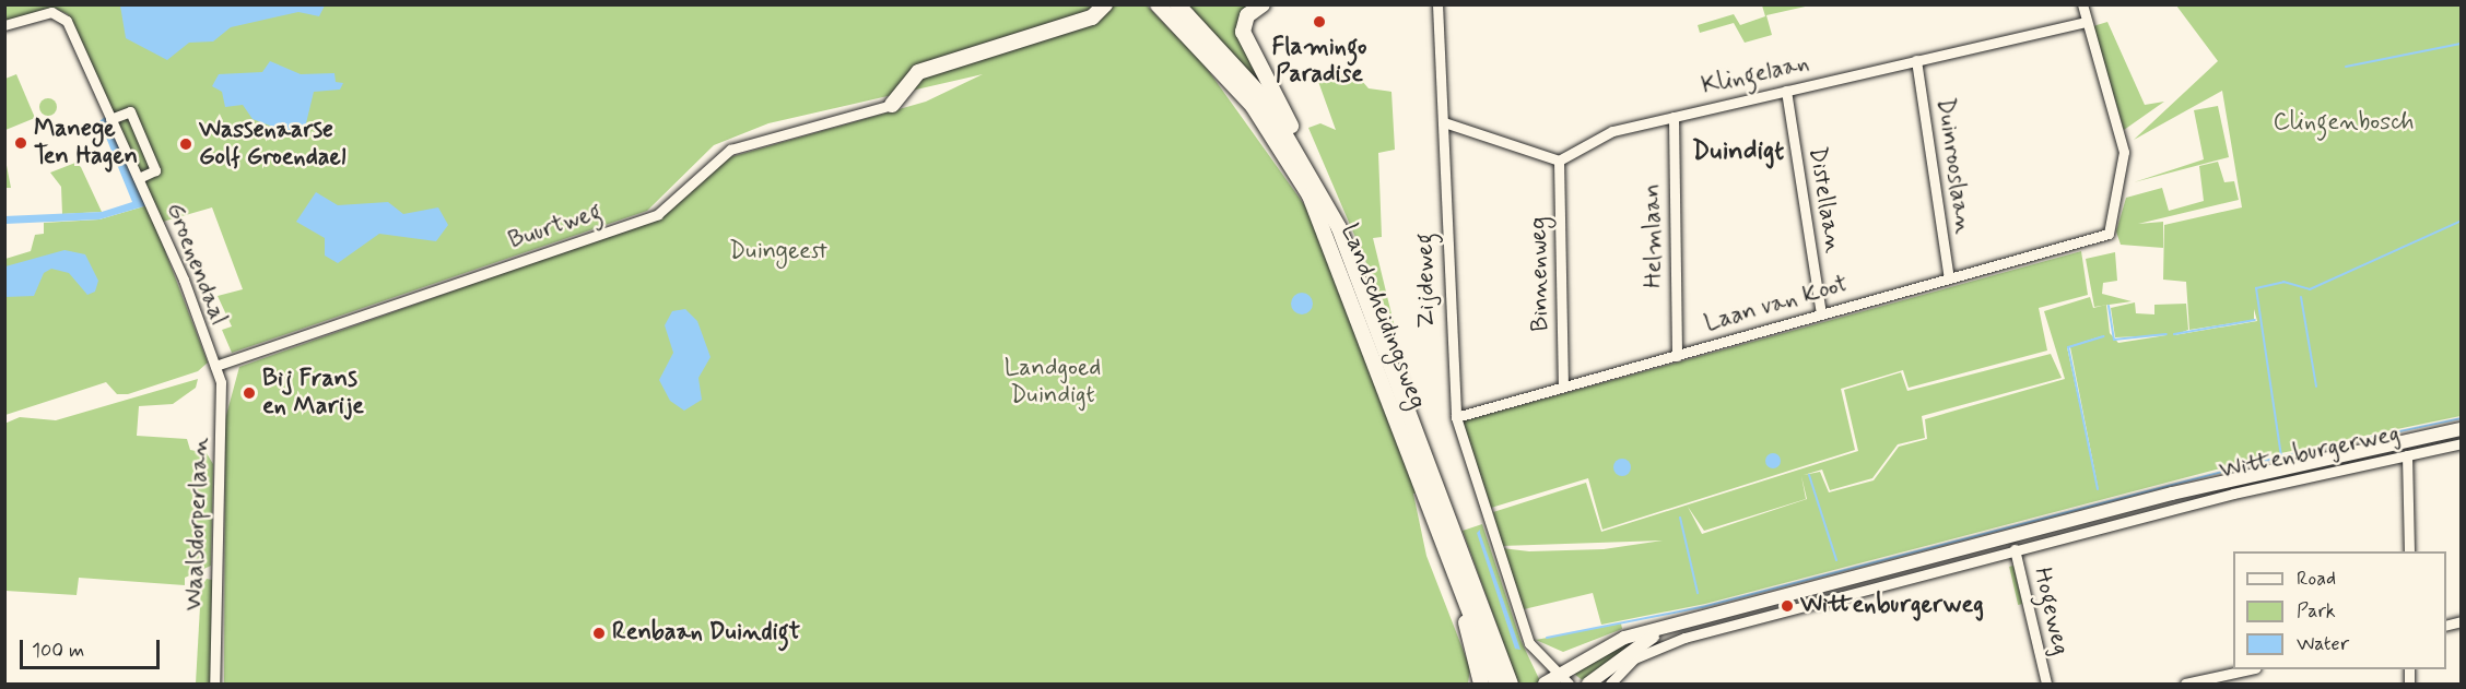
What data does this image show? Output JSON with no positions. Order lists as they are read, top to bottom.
{
  "streets": {
    "main road": ["Landscheidingsweg"],
    "street": [
      "Klingelaan",
      "Duinrooslaan",
      "Distellaan",
      "Buurtweg",
      "Helmlaan",
      "Groenendaal",
      "Binnenweg",
      "Zijdeweg",
      "Laan van Koot",
      "Wittenburgerweg",
      "Waalsdorperlaan",
      "Hogeweg"
    ]
  },
  "crossings": [
    ["Klingelaan", "Duinrooslaan"],
    ["Klingelaan", "Distellaan"],
    ["Klingelaan", "Helmlaan"],
    ["Klingelaan", "Binnenweg"],
    ["Klingelaan", "Laan van Koot"],
    ["Duinrooslaan", "Laan van Koot"],
    ["Distellaan", "Laan van Koot"],
    ["Buurtweg", "Groenendaal"],
    ["Buurtweg", "Waalsdorperlaan"],
    ["Helmlaan", "Laan van Koot"],
    ["Groenendaal", "Waalsdorperlaan"],
    ["Binnenweg", "Laan van Koot"],
    ["Zijdeweg", "Laan van Koot"],
    ["Zijdeweg", "Wittenburgerweg"],
    ["Wittenburgerweg", "Hogeweg"]
  ],
  "districts": ["Duindigt"],
  "parks": ["Clingenbosch", "Duingeest", "Landgoed Duindigt"],
  "places": [
    "Flamingo Paradise",
    "Manege Ten Hagen",
    "Wassenaarse Golf Groendael",
    "Bij Frans en Marije",
    "Wittenburgerweg",
    "Renbaan Duindigt"
  ],
  "legend": ["Road", "Park", "Water"],
  "scale_bar": "100 m"
}
